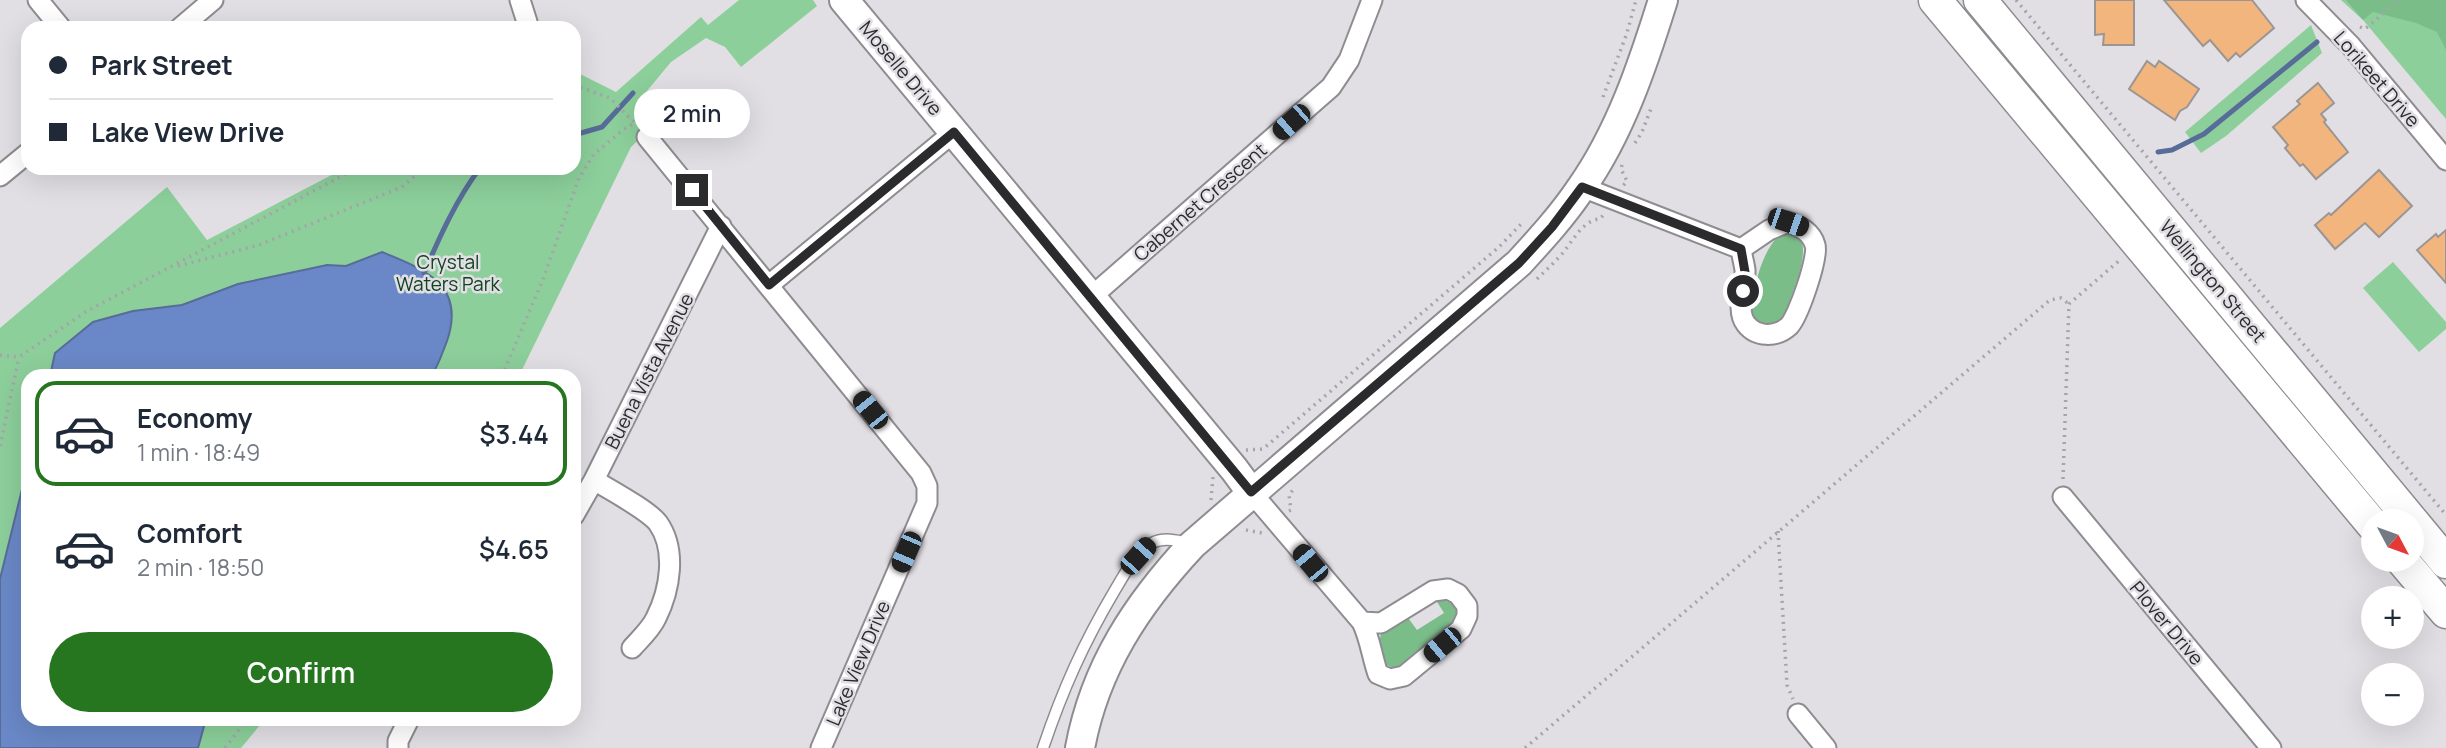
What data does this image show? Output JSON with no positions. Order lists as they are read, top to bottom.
{
  "streets": {
    "main road": ["Wellington Street"],
    "street": [
      "Moselle Drive",
      "Lorikeet Drive",
      "Cabernet Crescent",
      "Buena Vista Avenue",
      "Plover Drive",
      "Lake View Drive"
    ]
  },
  "crossings": [
    ["Moselle Drive", "Cabernet Crescent"],
    ["Buena Vista Avenue", "Lake View Drive"]
  ],
  "parks": ["Crystal Waters Park"],
  "north": "bottom right",
  "page": {
    "banner": ["Park Street", "Lake View Drive"],
    "bubble": "2 min",
    "list": [
      {
        "name": "Economy",
        "note": "1 min · 18:49",
        "value": "$3.44"
      },
      {
        "name": "Comfort",
        "note": "2 min · 18:50",
        "value": "$4.65"
      }
    ],
    "map_buttons": ["+", "−"],
    "buttons": "Confirm"
  }
}
